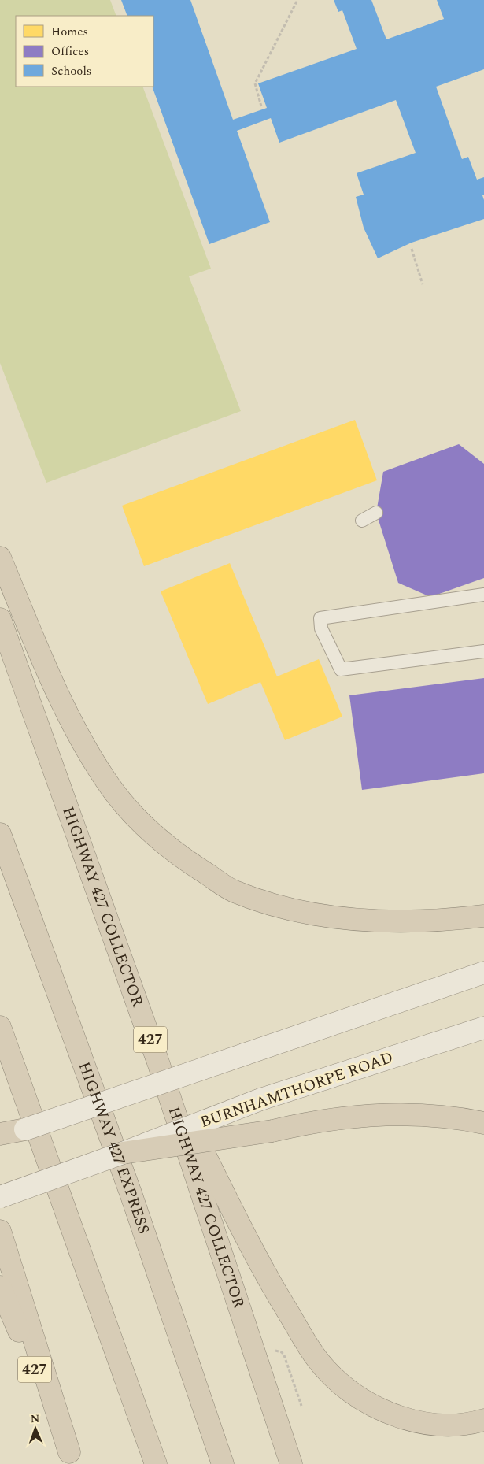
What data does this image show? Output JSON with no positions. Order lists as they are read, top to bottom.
{
  "streets": {
    "highway": ["HIGHWAY 427 COLLECTOR", "427", "HIGHWAY 427 EXPRESS"],
    "main road": ["BURNHAMTHORPE ROAD"]
  },
  "legend": ["Homes", "Offices", "Schools"],
  "north": "top"
}
